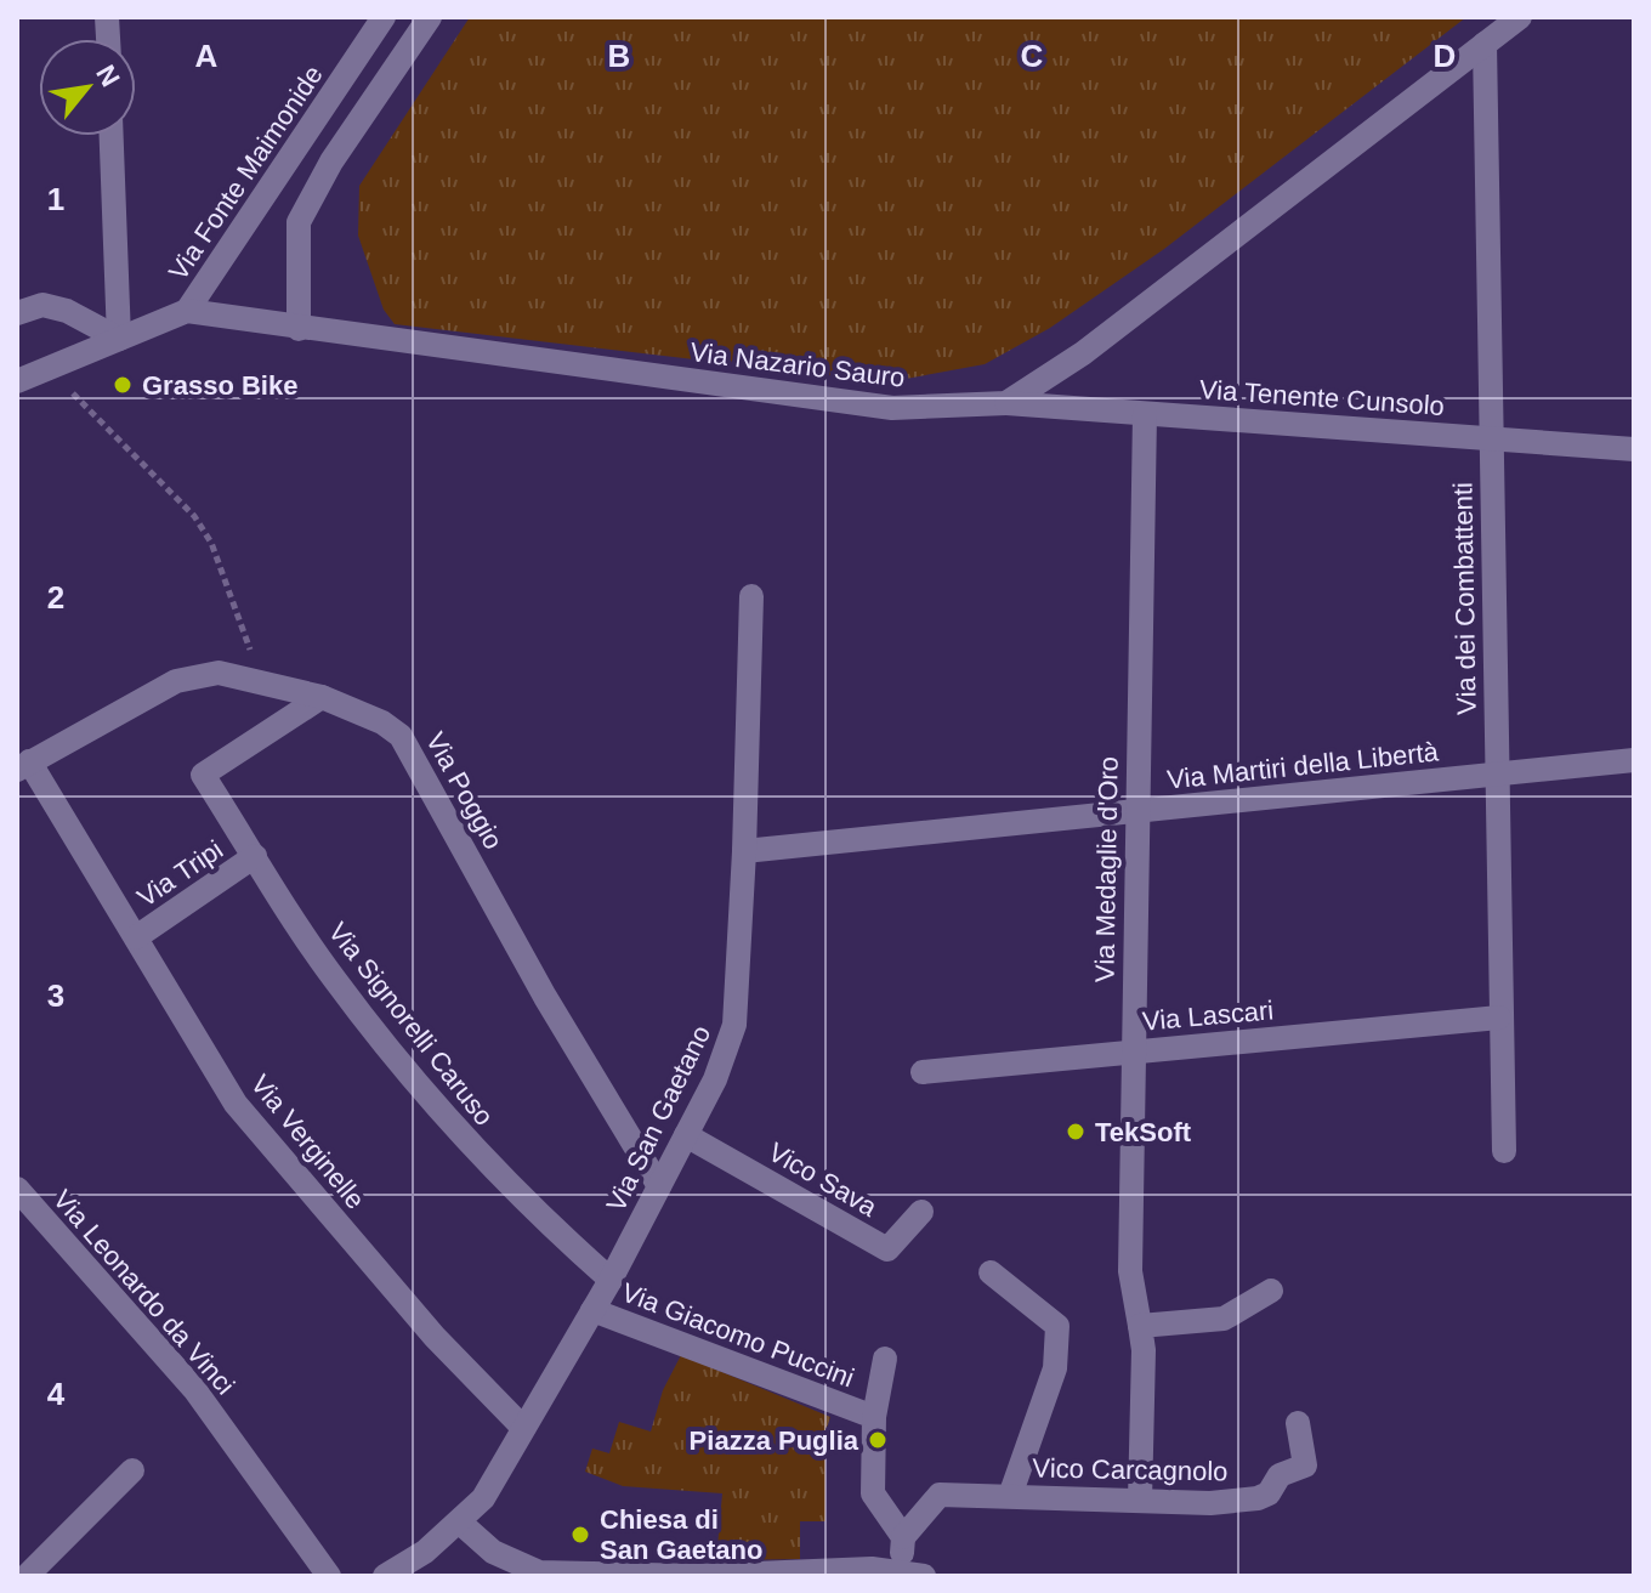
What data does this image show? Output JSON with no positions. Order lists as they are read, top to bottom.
{
  "streets": {
    "street": [
      "Via Fonte Maimonide",
      "Via Nazario Sauro",
      "Via Tenente Cunsolo",
      "Via dei Combattenti",
      "Via Martiri della Libertà",
      "Via Poggio",
      "Via Medaglie d'Oro",
      "Via Tripi",
      "Via Lascari",
      "Via Signorelli Caruso",
      "Via San Gaetano",
      "Via Verginelle",
      "Vico Sava",
      "Via Leonardo da Vinci",
      "Via Giacomo Puccini",
      "Vico Carcagnolo"
    ]
  },
  "crossings": [
    ["Via Fonte Maimonide", "Via Nazario Sauro"],
    ["Via Nazario Sauro", "Via Tenente Cunsolo"],
    ["Via Tenente Cunsolo", "Via dei Combattenti"],
    ["Via Tenente Cunsolo", "Via Medaglie d'Oro"],
    ["Via dei Combattenti", "Via Martiri della Libertà"],
    ["Via dei Combattenti", "Via Lascari"],
    ["Via Martiri della Libertà", "Via Medaglie d'Oro"],
    ["Via Martiri della Libertà", "Via San Gaetano"],
    ["Via Poggio", "Via Signorelli Caruso"],
    ["Via Poggio", "Via San Gaetano"],
    ["Via Poggio", "Via Verginelle"],
    ["Via Medaglie d'Oro", "Via Lascari"],
    ["Via Medaglie d'Oro", "Vico Carcagnolo"],
    ["Via Tripi", "Via Signorelli Caruso"],
    ["Via Tripi", "Via Verginelle"],
    ["Via Signorelli Caruso", "Via San Gaetano"],
    ["Via San Gaetano", "Via Verginelle"],
    ["Via San Gaetano", "Vico Sava"],
    ["Via San Gaetano", "Via Giacomo Puccini"]
  ],
  "places": [
    "Grasso Bike",
    "TekSoft",
    "Piazza Puglia",
    "Chiesa di San Gaetano"
  ],
  "north": "top right",
  "grid": {
    "columns": [
      "A",
      "B",
      "C",
      "D"
    ],
    "rows": [
      "1",
      "2",
      "3",
      "4"
    ]
  }
}
